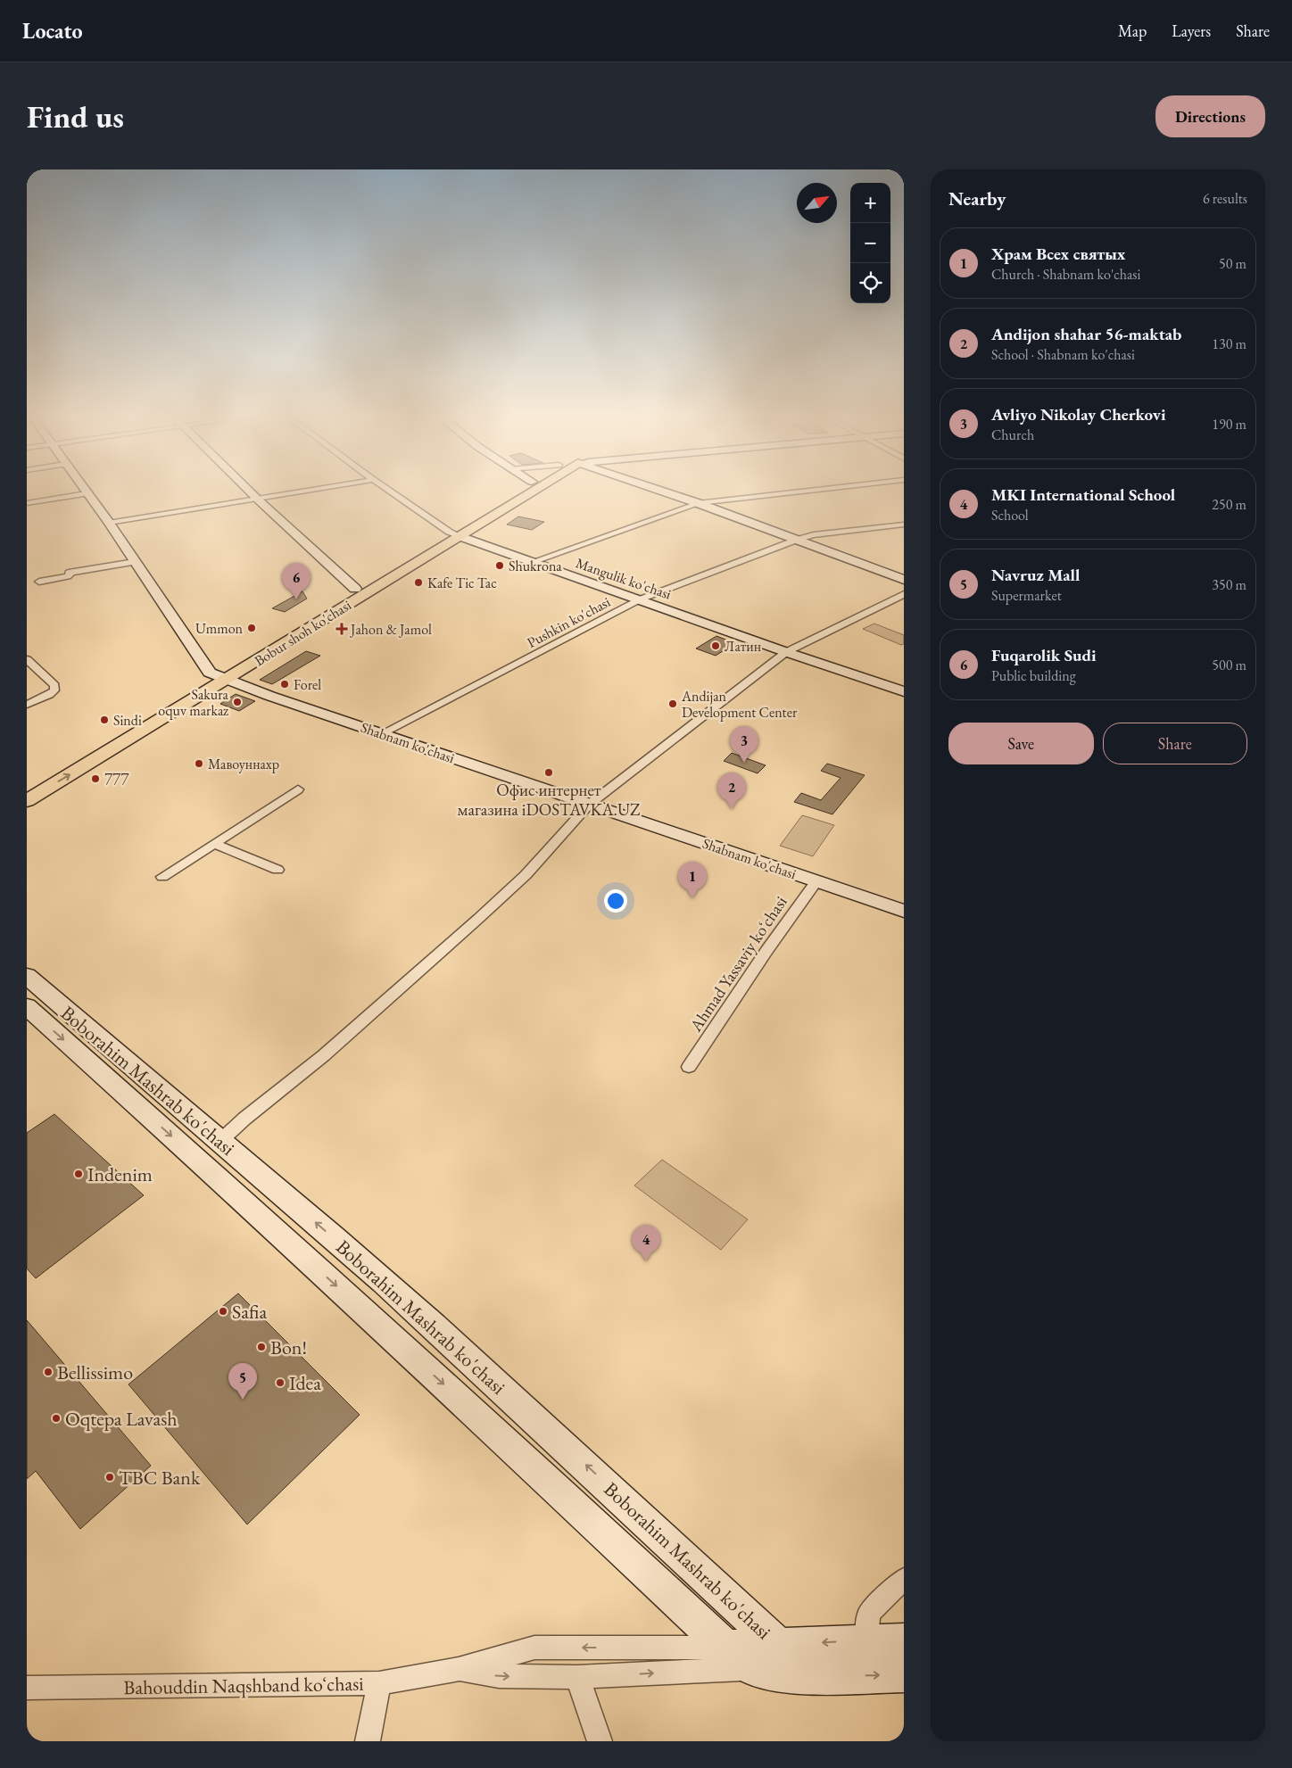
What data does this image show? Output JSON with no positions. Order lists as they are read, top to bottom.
{
  "streets": {
    "main road": ["Bobur shoh ko'chasi"],
    "street": [
      "Mangulik ko'chasi",
      "Pushkin ko'chasi",
      "Shabnam ko'chasi",
      "Ahmad Yassaviy koʻchasi",
      "Boborahim Mashrab ko'chasi",
      "Bahouddin Naqshband koʻchasi"
    ]
  },
  "crossings": [
    ["Mangulik ko'chasi", "Pushkin ko'chasi"],
    ["Mangulik ko'chasi", "Bobur shoh ko'chasi"],
    ["Pushkin ko'chasi", "Shabnam ko'chasi"],
    ["Bobur shoh ko'chasi", "Shabnam ko'chasi"],
    ["Shabnam ko'chasi", "Ahmad Yassaviy koʻchasi"]
  ],
  "places": {
    "other": [
      "Shukrona",
      "Kafe Tic Tac",
      "Ummon",
      "Латин",
      "Forel",
      "Sakura oquv markaz",
      "Andijan Development Center",
      "Sindi",
      "Мавоуннахр",
      "Офис интернет магазина iDOSTAVKA.UZ",
      "777",
      "Indenim",
      "Safia",
      "Bon!",
      "Bellissimo",
      "Idea",
      "Oqtepa Lavash",
      "TBC Bank"
    ],
    "health": ["Jahon & Jamol"]
  },
  "north": "top right",
  "page": {
    "header": "Locato",
    "nav": ["Map", "Layers", "Share"],
    "buttons": [
      "Directions",
      ["Save", "Share"]
    ],
    "title": "Find us",
    "heading": ["Nearby", "6 results"],
    "map_buttons": ["+", "−"],
    "list": [
      {
        "mark": "1",
        "name": "Храм Всех святых",
        "note": "Church · Shabnam ko'chasi",
        "value": "50 m"
      },
      {
        "mark": "2",
        "name": "Andijon shahar 56-maktab",
        "note": "School · Shabnam ko'chasi",
        "value": "130 m"
      },
      {
        "mark": "3",
        "name": "Avliyo Nikolay Cherkovi",
        "note": "Church",
        "value": "190 m"
      },
      {
        "mark": "4",
        "name": "MKI International School",
        "note": "School",
        "value": "250 m"
      },
      {
        "mark": "5",
        "name": "Navruz Mall",
        "note": "Supermarket",
        "value": "350 m"
      },
      {
        "mark": "6",
        "name": "Fuqarolik Sudi",
        "note": "Public building",
        "value": "500 m"
      }
    ],
    "pins": [
      "6",
      "3",
      "2",
      "1",
      "4",
      "5"
    ]
  }
}
